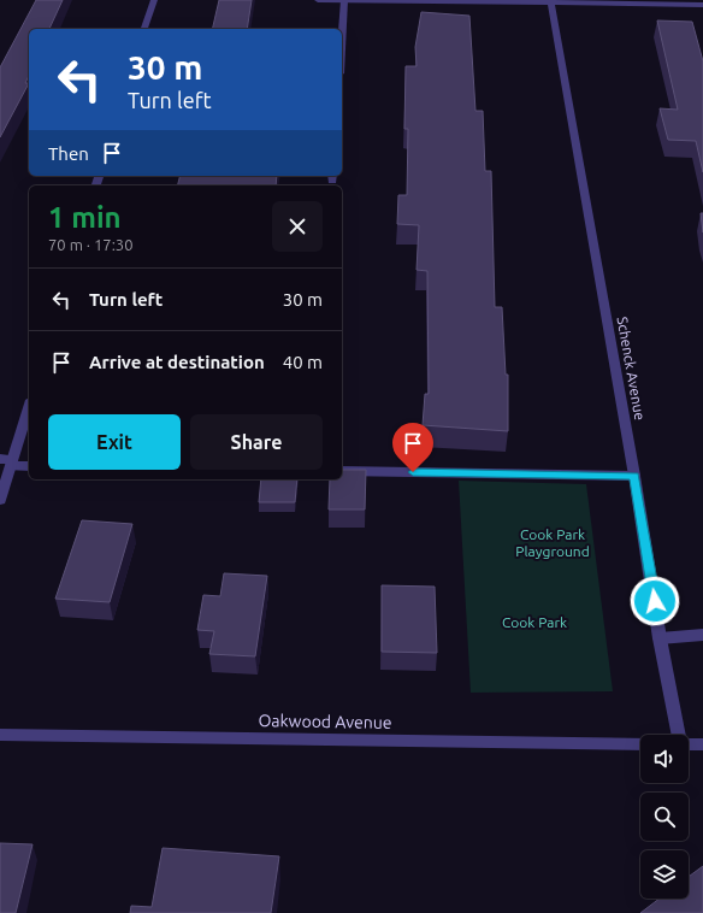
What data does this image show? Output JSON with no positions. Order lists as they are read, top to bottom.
{
  "streets": {
    "street": ["Schenck Avenue", "Oakwood Avenue"]
  },
  "parks": ["Cook Park Playground", "Cook Park"],
  "page": {
    "turn": ["30 m", "Turn left"],
    "then": "Then",
    "heading": ["1 min", "70 m · 17:30"],
    "list": [
      {
        "name": "Turn left",
        "value": "30 m"
      },
      {
        "name": "Arrive at destination",
        "value": "40 m"
      }
    ],
    "buttons": ["Exit", "Share"]
  }
}
